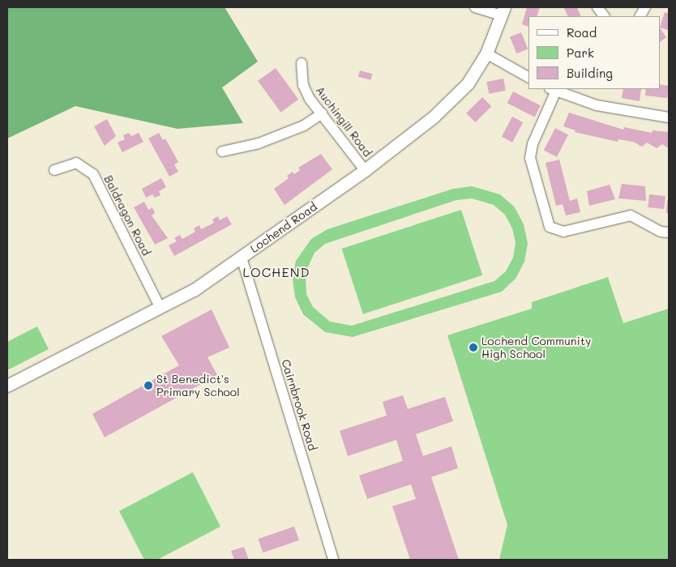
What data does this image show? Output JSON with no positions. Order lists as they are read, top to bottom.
{
  "streets": {
    "street": [
      "Auchingill Road",
      "Baldragon Road",
      "Lochend Road",
      "Cairnbrook Road"
    ]
  },
  "crossings": [
    ["Auchingill Road", "Lochend Road"],
    ["Baldragon Road", "Lochend Road"],
    ["Lochend Road", "Cairnbrook Road"]
  ],
  "districts": ["LOCHEND"],
  "places": ["Lochend Community High School", "St Benedict's Primary School"],
  "legend": ["Road", "Park", "Building"]
}
